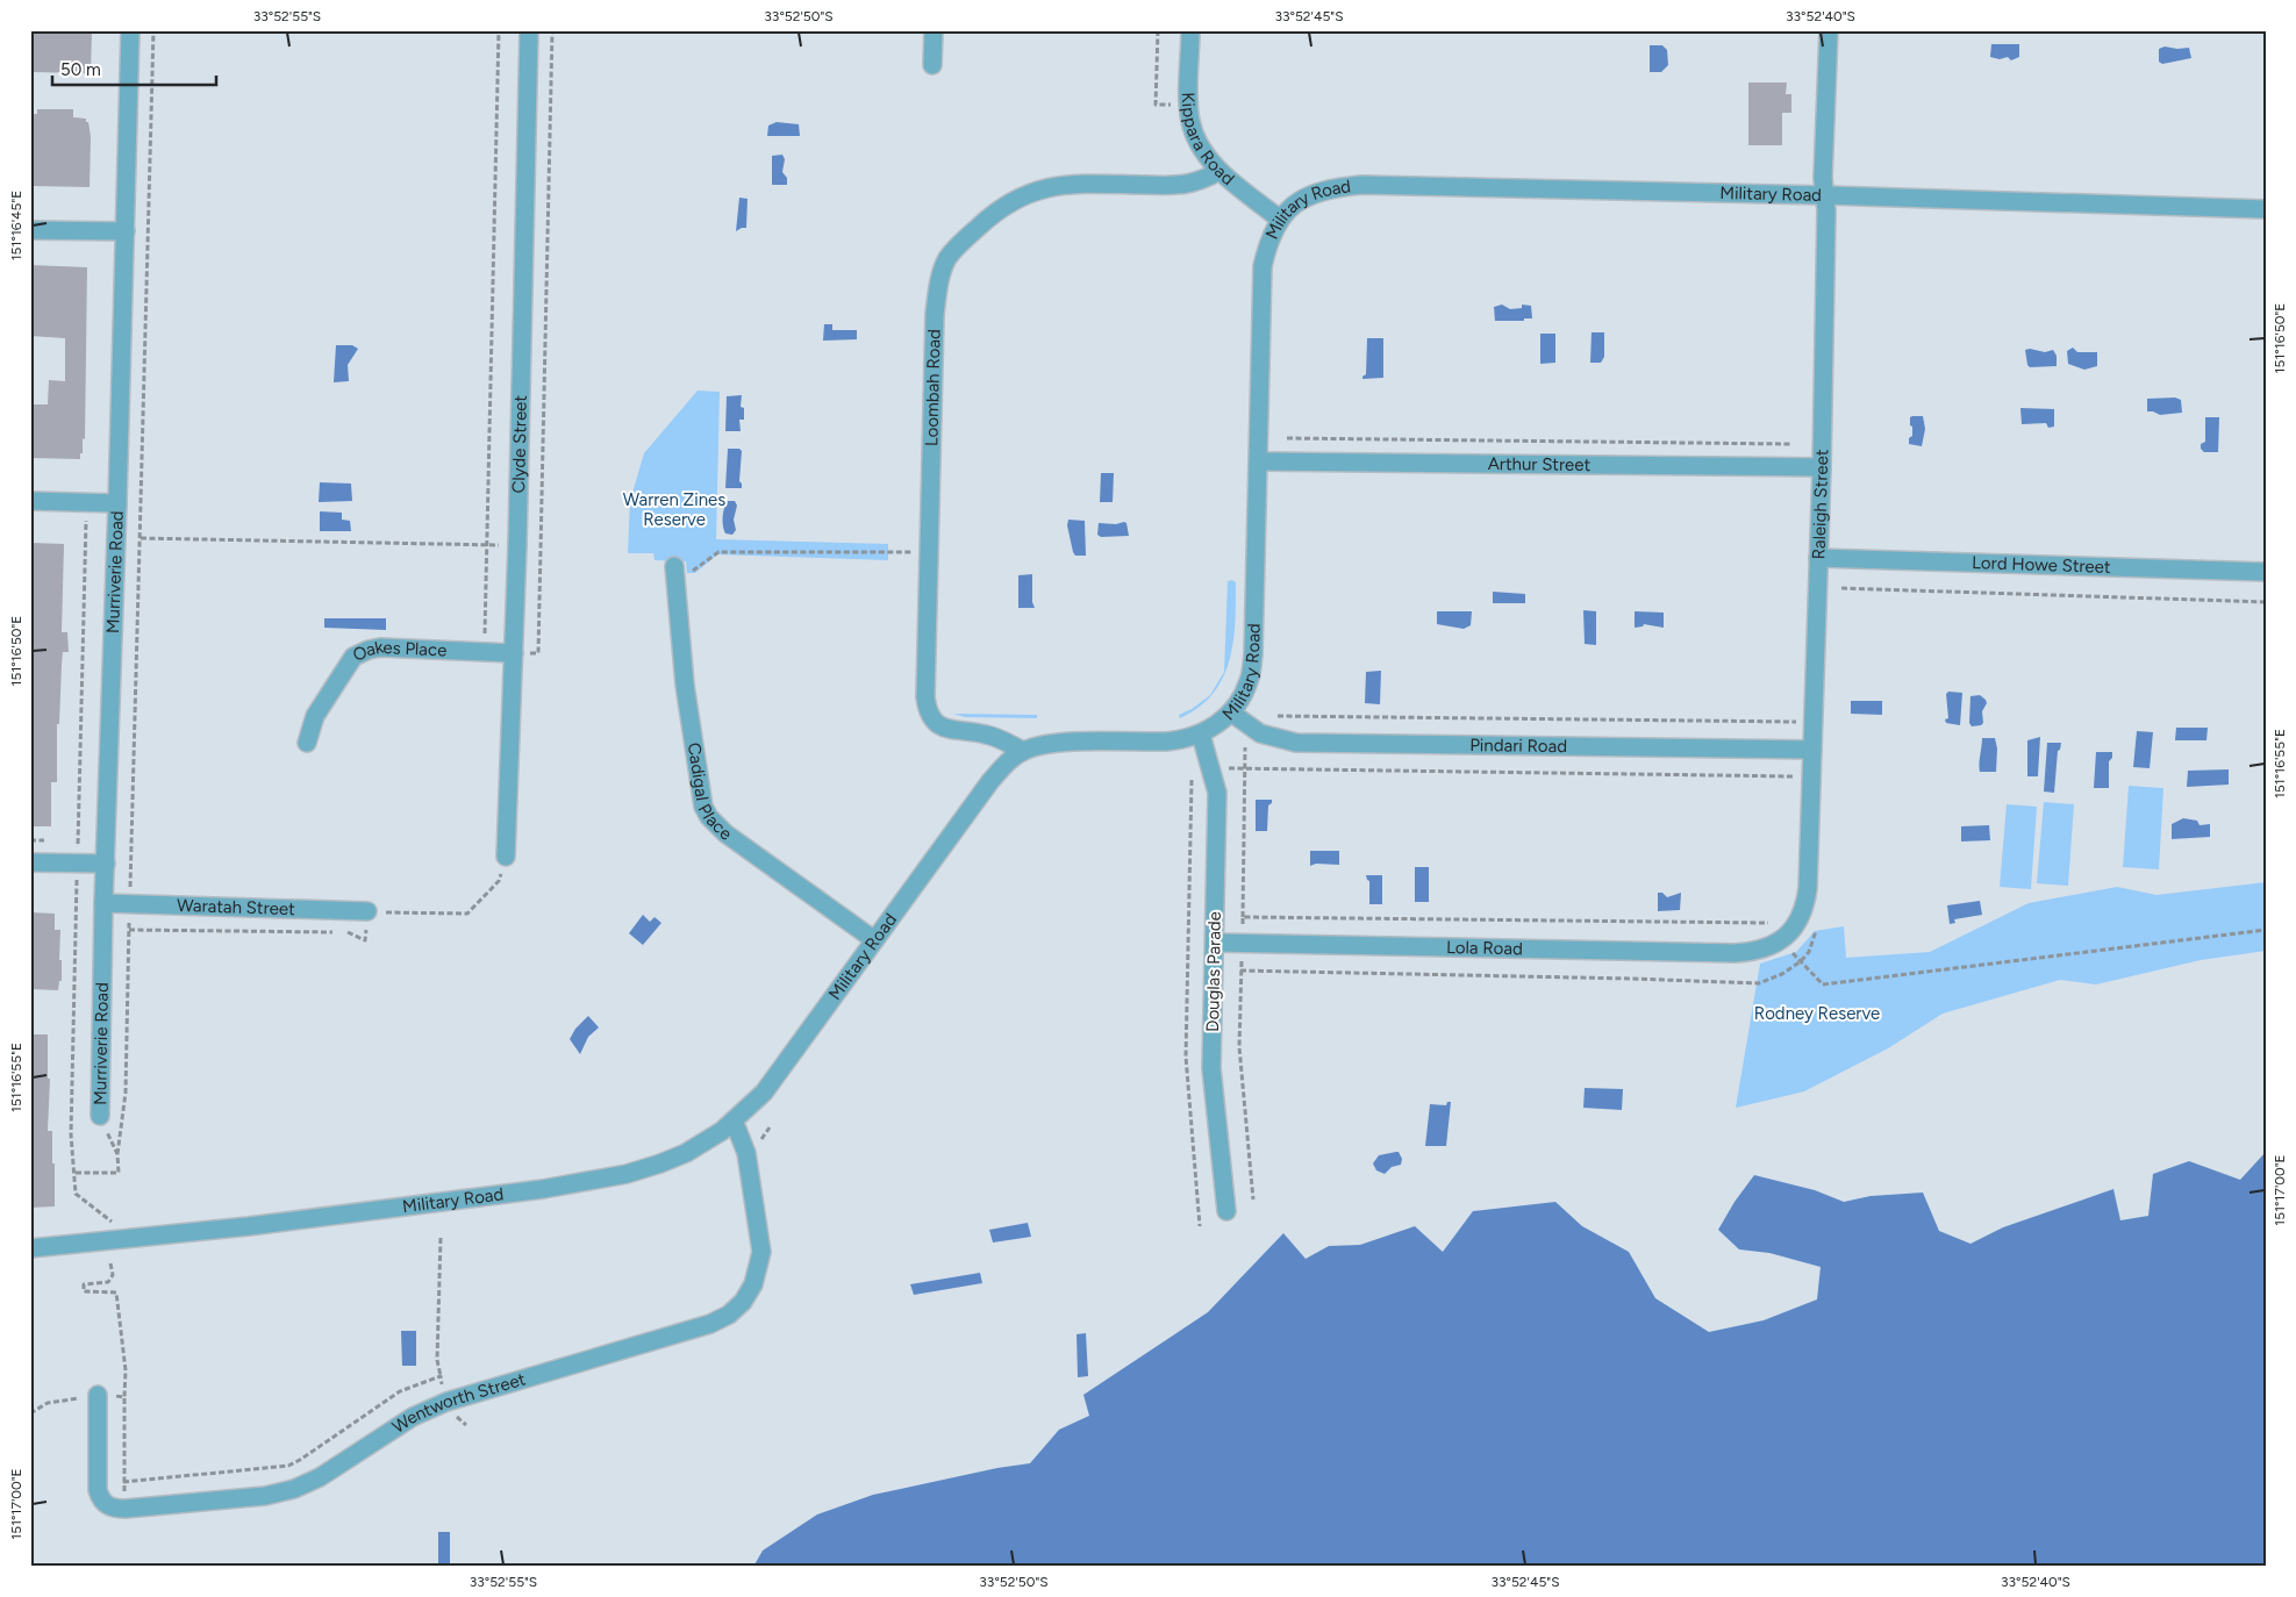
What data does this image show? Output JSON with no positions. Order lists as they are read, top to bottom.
{
  "streets": {
    "street": [
      "Kippara Road",
      "Military Road",
      "Loombah Road",
      "Clyde Street",
      "Arthur Street",
      "Raleigh Street",
      "Lord Howe Street",
      "Murriverie Road",
      "Oakes Place",
      "Pindari Road",
      "Cadigal Place",
      "Waratah Street",
      "Lola Road",
      "Douglas Parade",
      "Wentworth Street"
    ]
  },
  "crossings": [
    ["Kippara Road", "Military Road"],
    ["Kippara Road", "Loombah Road"],
    ["Military Road", "Loombah Road"],
    ["Military Road", "Arthur Street"],
    ["Military Road", "Raleigh Street"],
    ["Military Road", "Pindari Road"],
    ["Military Road", "Cadigal Place"],
    ["Military Road", "Douglas Parade"],
    ["Military Road", "Wentworth Street"],
    ["Clyde Street", "Oakes Place"],
    ["Arthur Street", "Raleigh Street"],
    ["Raleigh Street", "Lord Howe Street"],
    ["Raleigh Street", "Pindari Road"],
    ["Raleigh Street", "Lola Road"],
    ["Murriverie Road", "Waratah Street"],
    ["Lola Road", "Douglas Parade"]
  ],
  "parks": ["Warren Zines Reserve", "Rodney Reserve"],
  "scale_bar": "50 m",
  "coordinates": [
    "33°52'55\"S",
    "33°52'50\"S",
    "33°52'45\"S",
    "33°52'40\"S",
    "151°16'45\"E",
    "151°16'50\"E",
    "151°16'55\"E",
    "151°17'00\"E"
  ]
}
